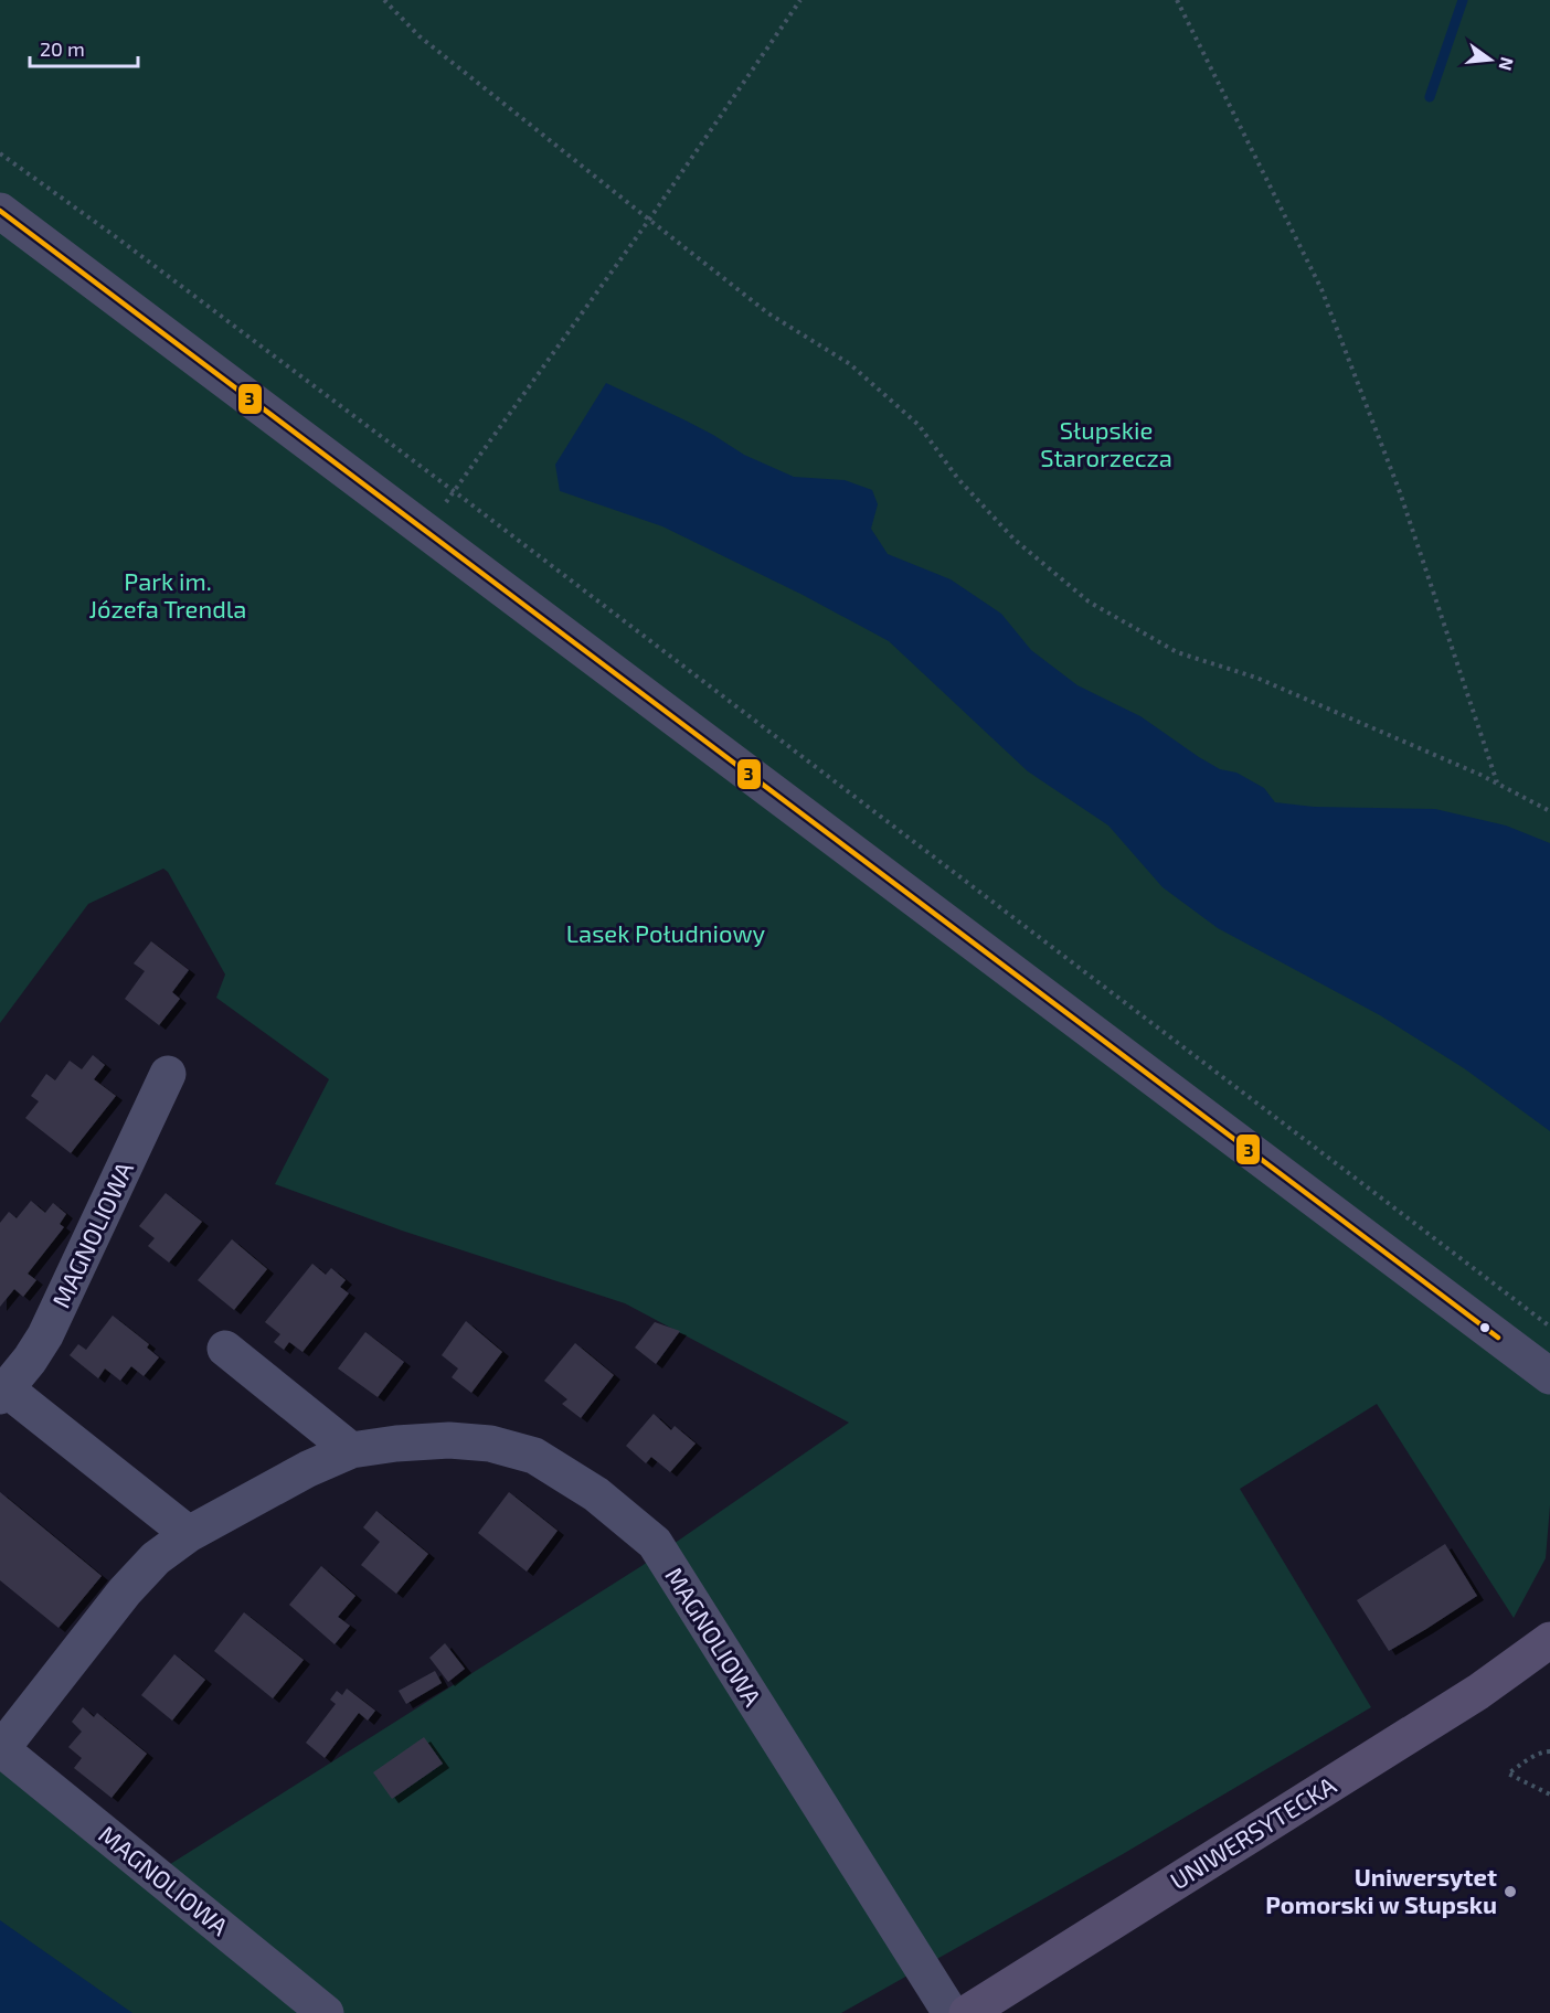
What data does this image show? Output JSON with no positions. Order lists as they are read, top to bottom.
{
  "streets": {
    "main road": ["UNIWERSYTECKA"],
    "street": ["MAGNOLIOWA"]
  },
  "crossings": [
    ["MAGNOLIOWA", "UNIWERSYTECKA"]
  ],
  "parks": ["Słupskie Starorzecza", "Park im. Józefa Trendla", "Lasek Południowy"],
  "places": ["Uniwersytet Pomorski w Słupsku"],
  "lines": ["transit line 3"],
  "scale_bar": "20 m",
  "north": "right"
}
